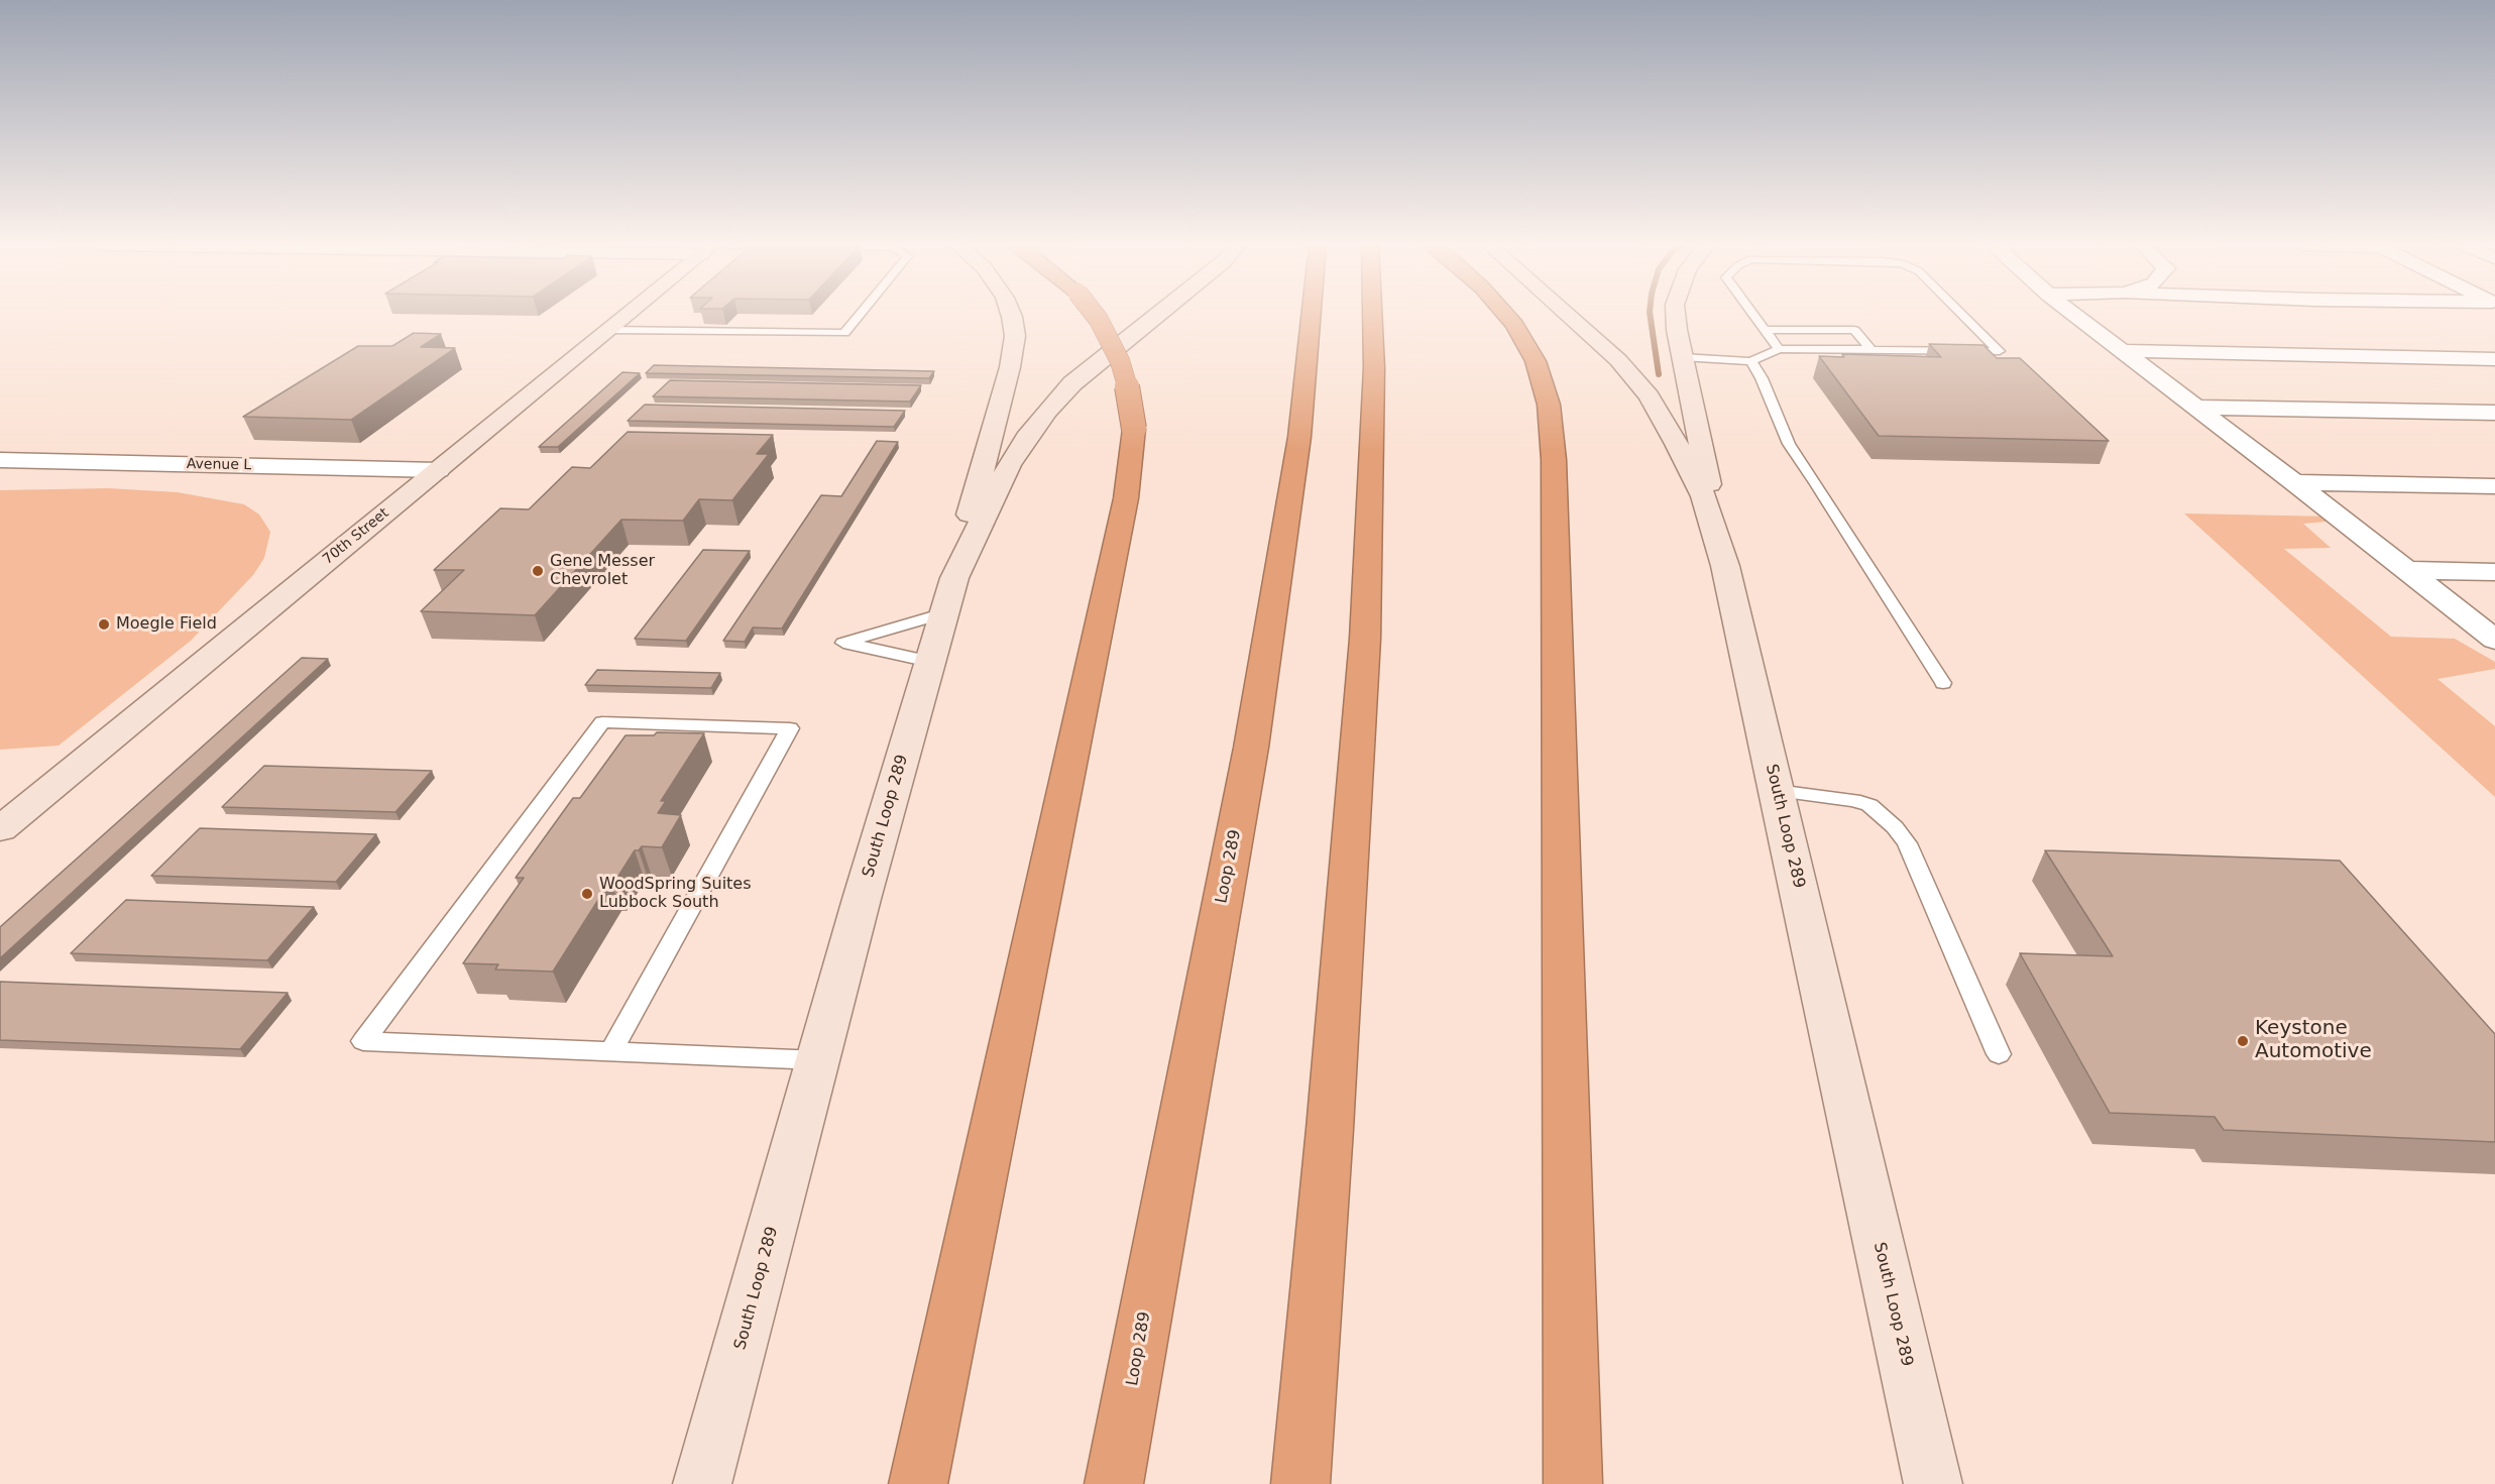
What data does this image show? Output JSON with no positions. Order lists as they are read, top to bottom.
{
  "streets": {
    "highway": ["Loop 289"],
    "main road": ["70th Street", "South Loop 289"],
    "street": ["Avenue L"]
  },
  "crossings": [
    ["Avenue L", "70th Street"]
  ],
  "places": [
    "Gene Messer Chevrolet",
    "Moegle Field",
    "WoodSpring Suites Lubbock South",
    "Keystone Automotive"
  ]
}
